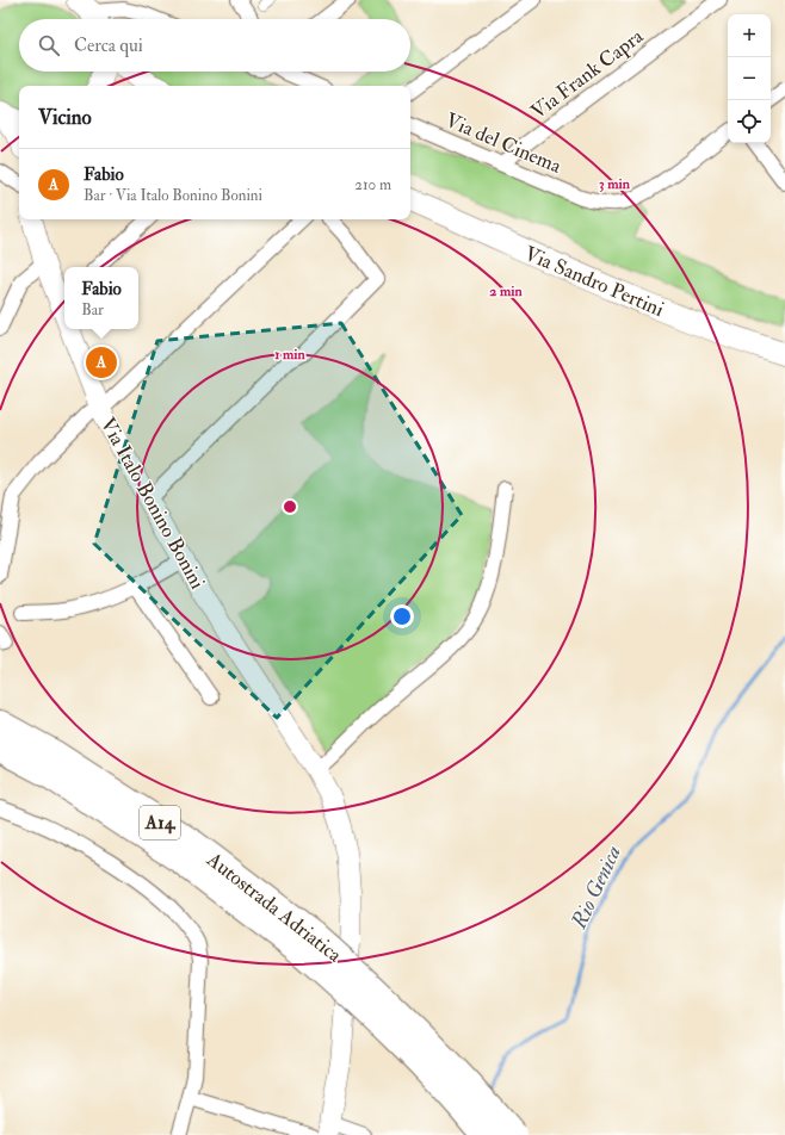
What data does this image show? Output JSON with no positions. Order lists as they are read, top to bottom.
{
  "streets": {
    "highway": ["A14", "Autostrada Adriatica"],
    "main road": ["Via Sandro Pertini", "Via Italo Bonino Bonini"],
    "street": ["Via Frank Capra", "Via del Cinema"]
  },
  "crossings": [
    ["Via Frank Capra", "Via del Cinema"]
  ],
  "water": ["Rio Genica"],
  "page": {
    "map_buttons": ["+", "−"],
    "search": "Cerca qui",
    "heading": "Vicino",
    "list": [
      {
        "mark": "A",
        "name": "Fabio",
        "note": "Bar · Via Italo Bonino Bonini",
        "value": "210 m"
      }
    ],
    "popup": ["Fabio", "Bar"],
    "pins": "A"
  },
  "rings": ["3 min", "2 min", "1 min"]
}
